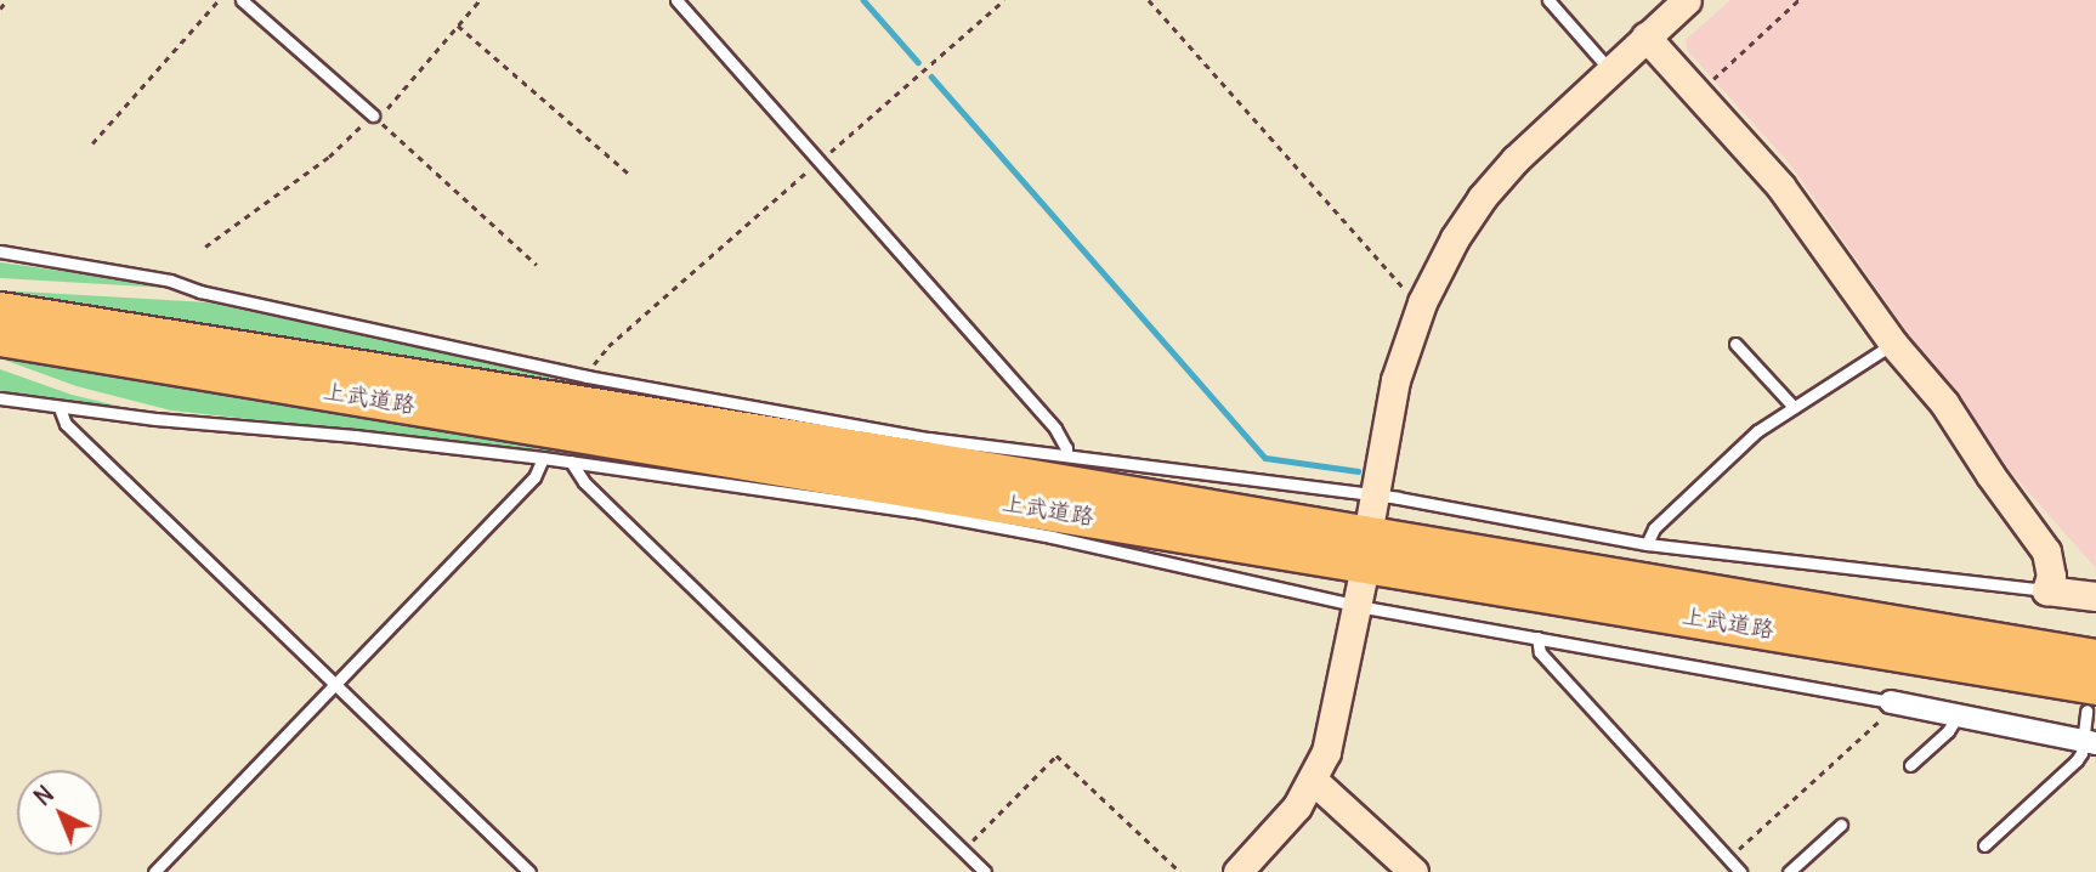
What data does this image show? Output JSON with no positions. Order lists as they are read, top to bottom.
{
  "streets": {
    "highway": ["上武道路"]
  },
  "north": "top left"
}
